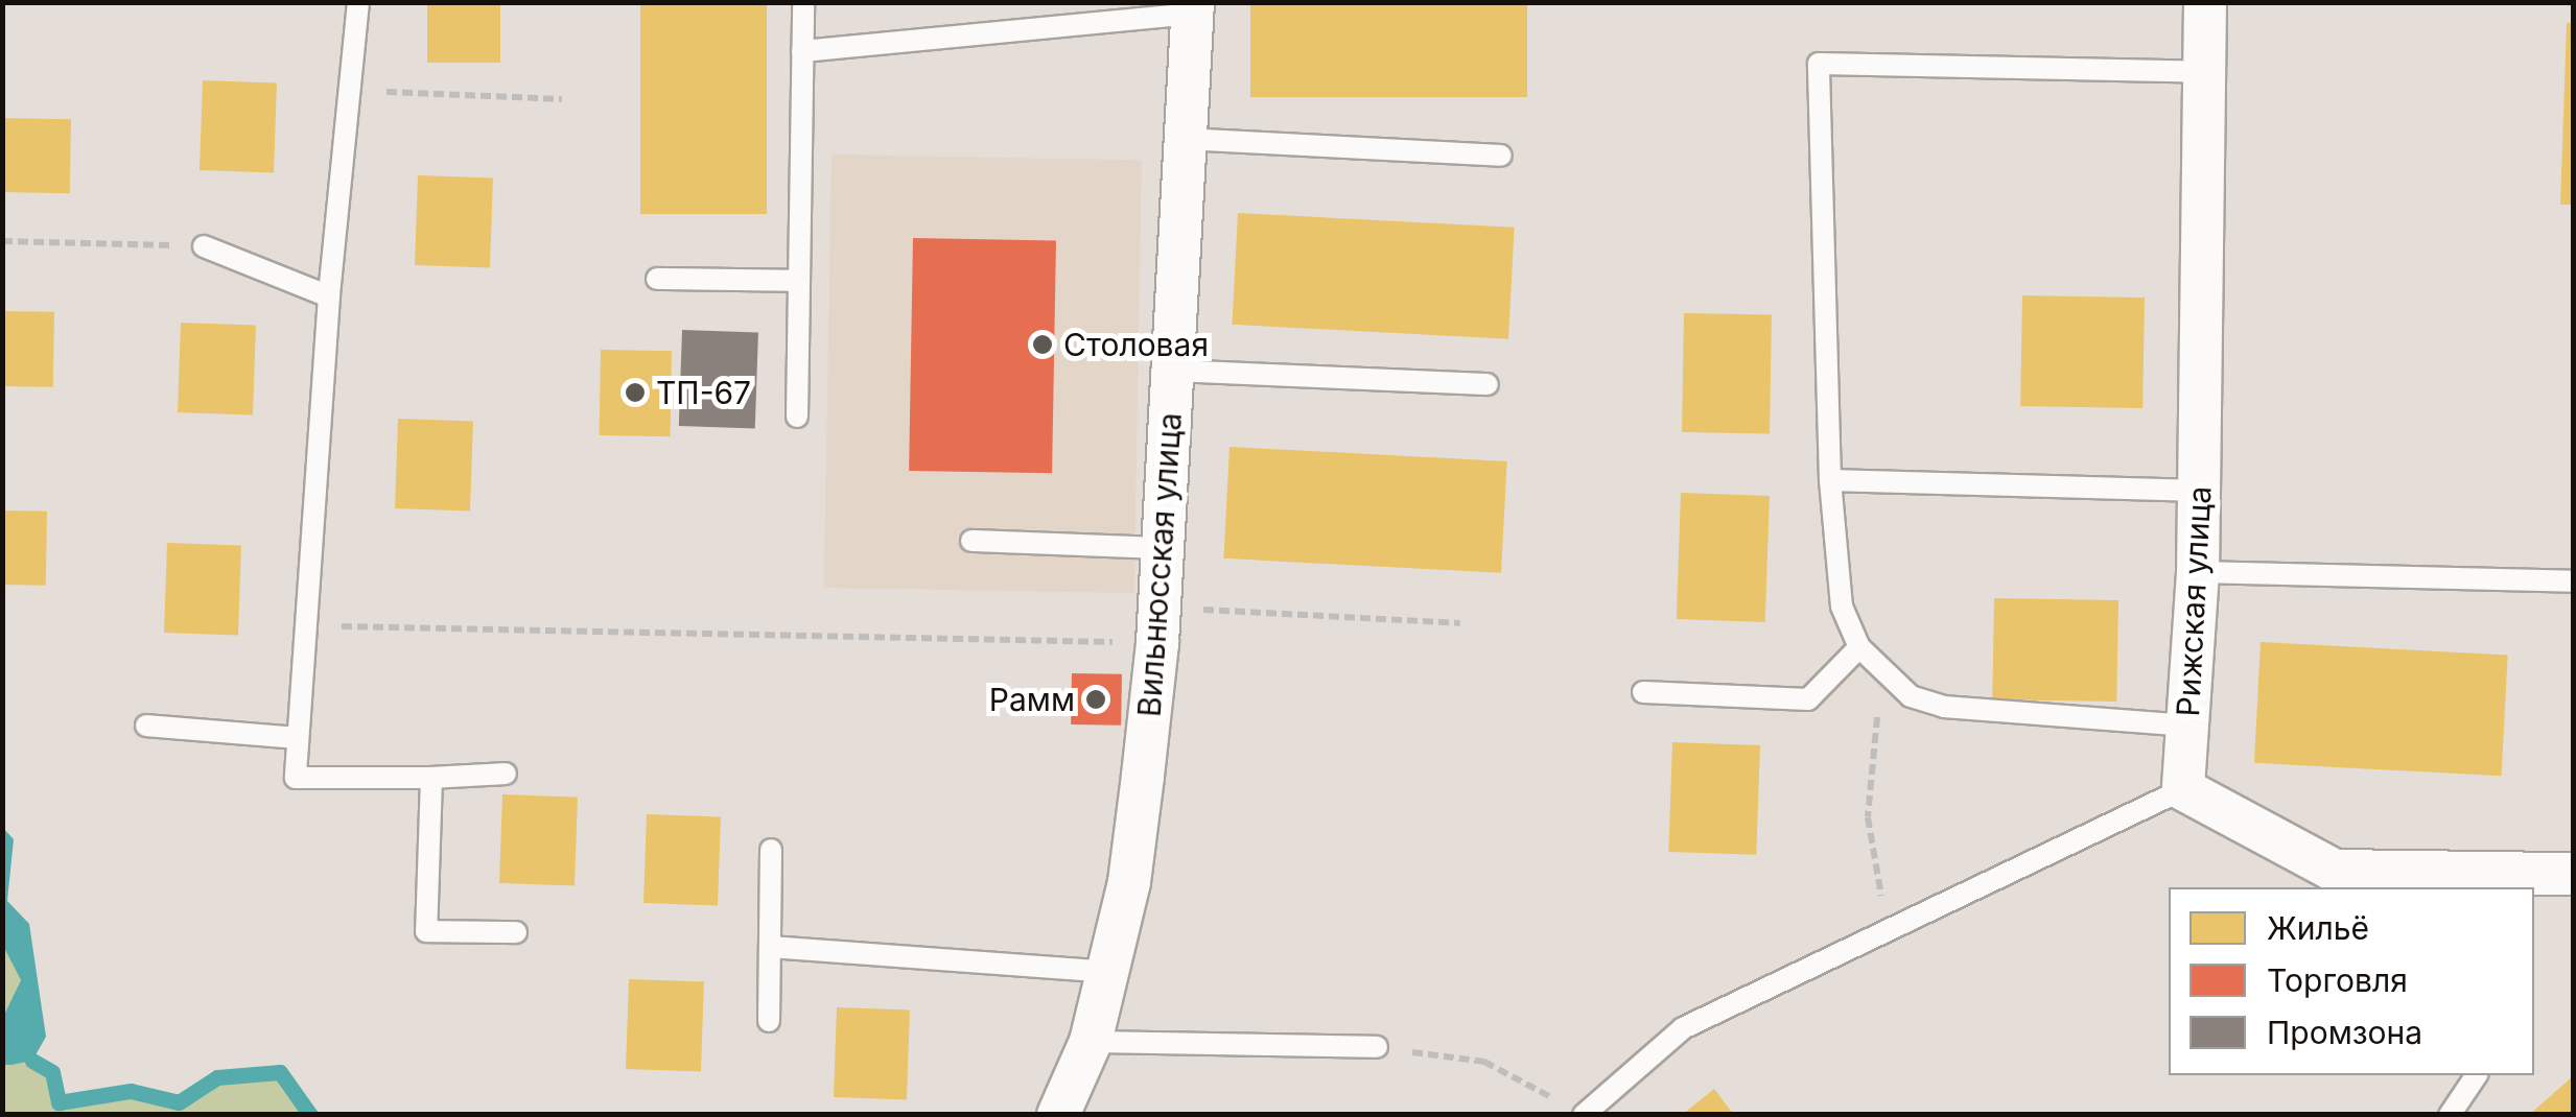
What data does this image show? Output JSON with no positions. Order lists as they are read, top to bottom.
{
  "streets": {
    "street": ["Вильнюсская улица", "Рижская улица"]
  },
  "places": ["Столовая", "ТП-67", "Рамм"],
  "legend": ["Жильё", "Торговля", "Промзона"]
}
